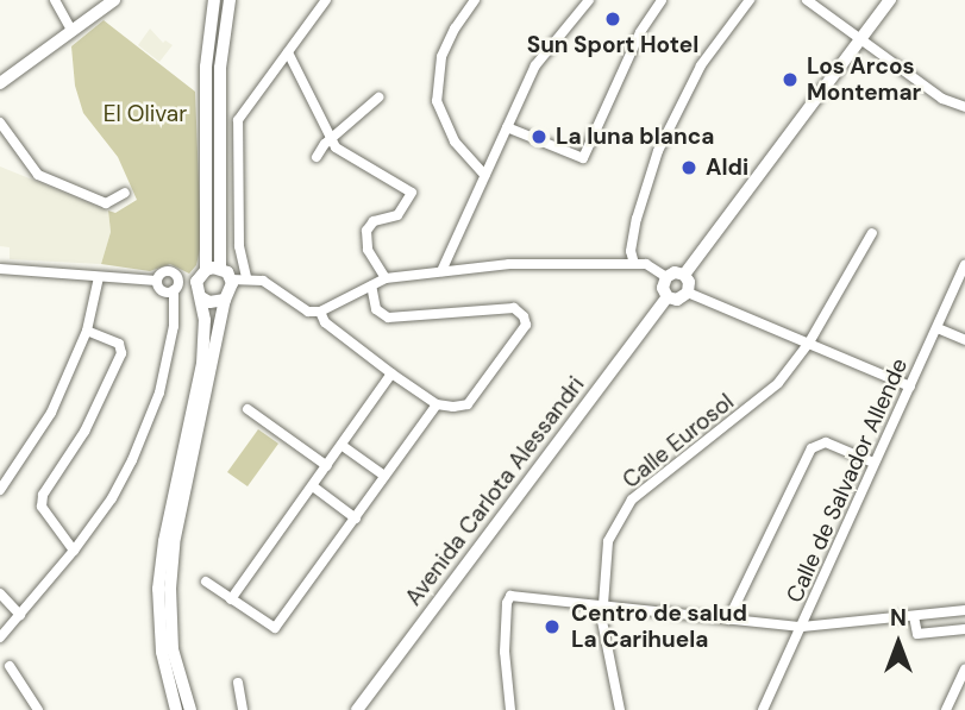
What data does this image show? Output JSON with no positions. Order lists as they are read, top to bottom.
{
  "streets": {
    "main road": ["Avenida Carlota Alessandri"],
    "street": ["Calle Eurosol", "Calle de Salvador Allende"]
  },
  "parks": ["El Olivar"],
  "places": [
    "Sun Sport Hotel",
    "Los Arcos Montemar",
    "La luna blanca",
    "Aldi",
    "Centro de salud La Carihuela"
  ],
  "north": "top"
}
